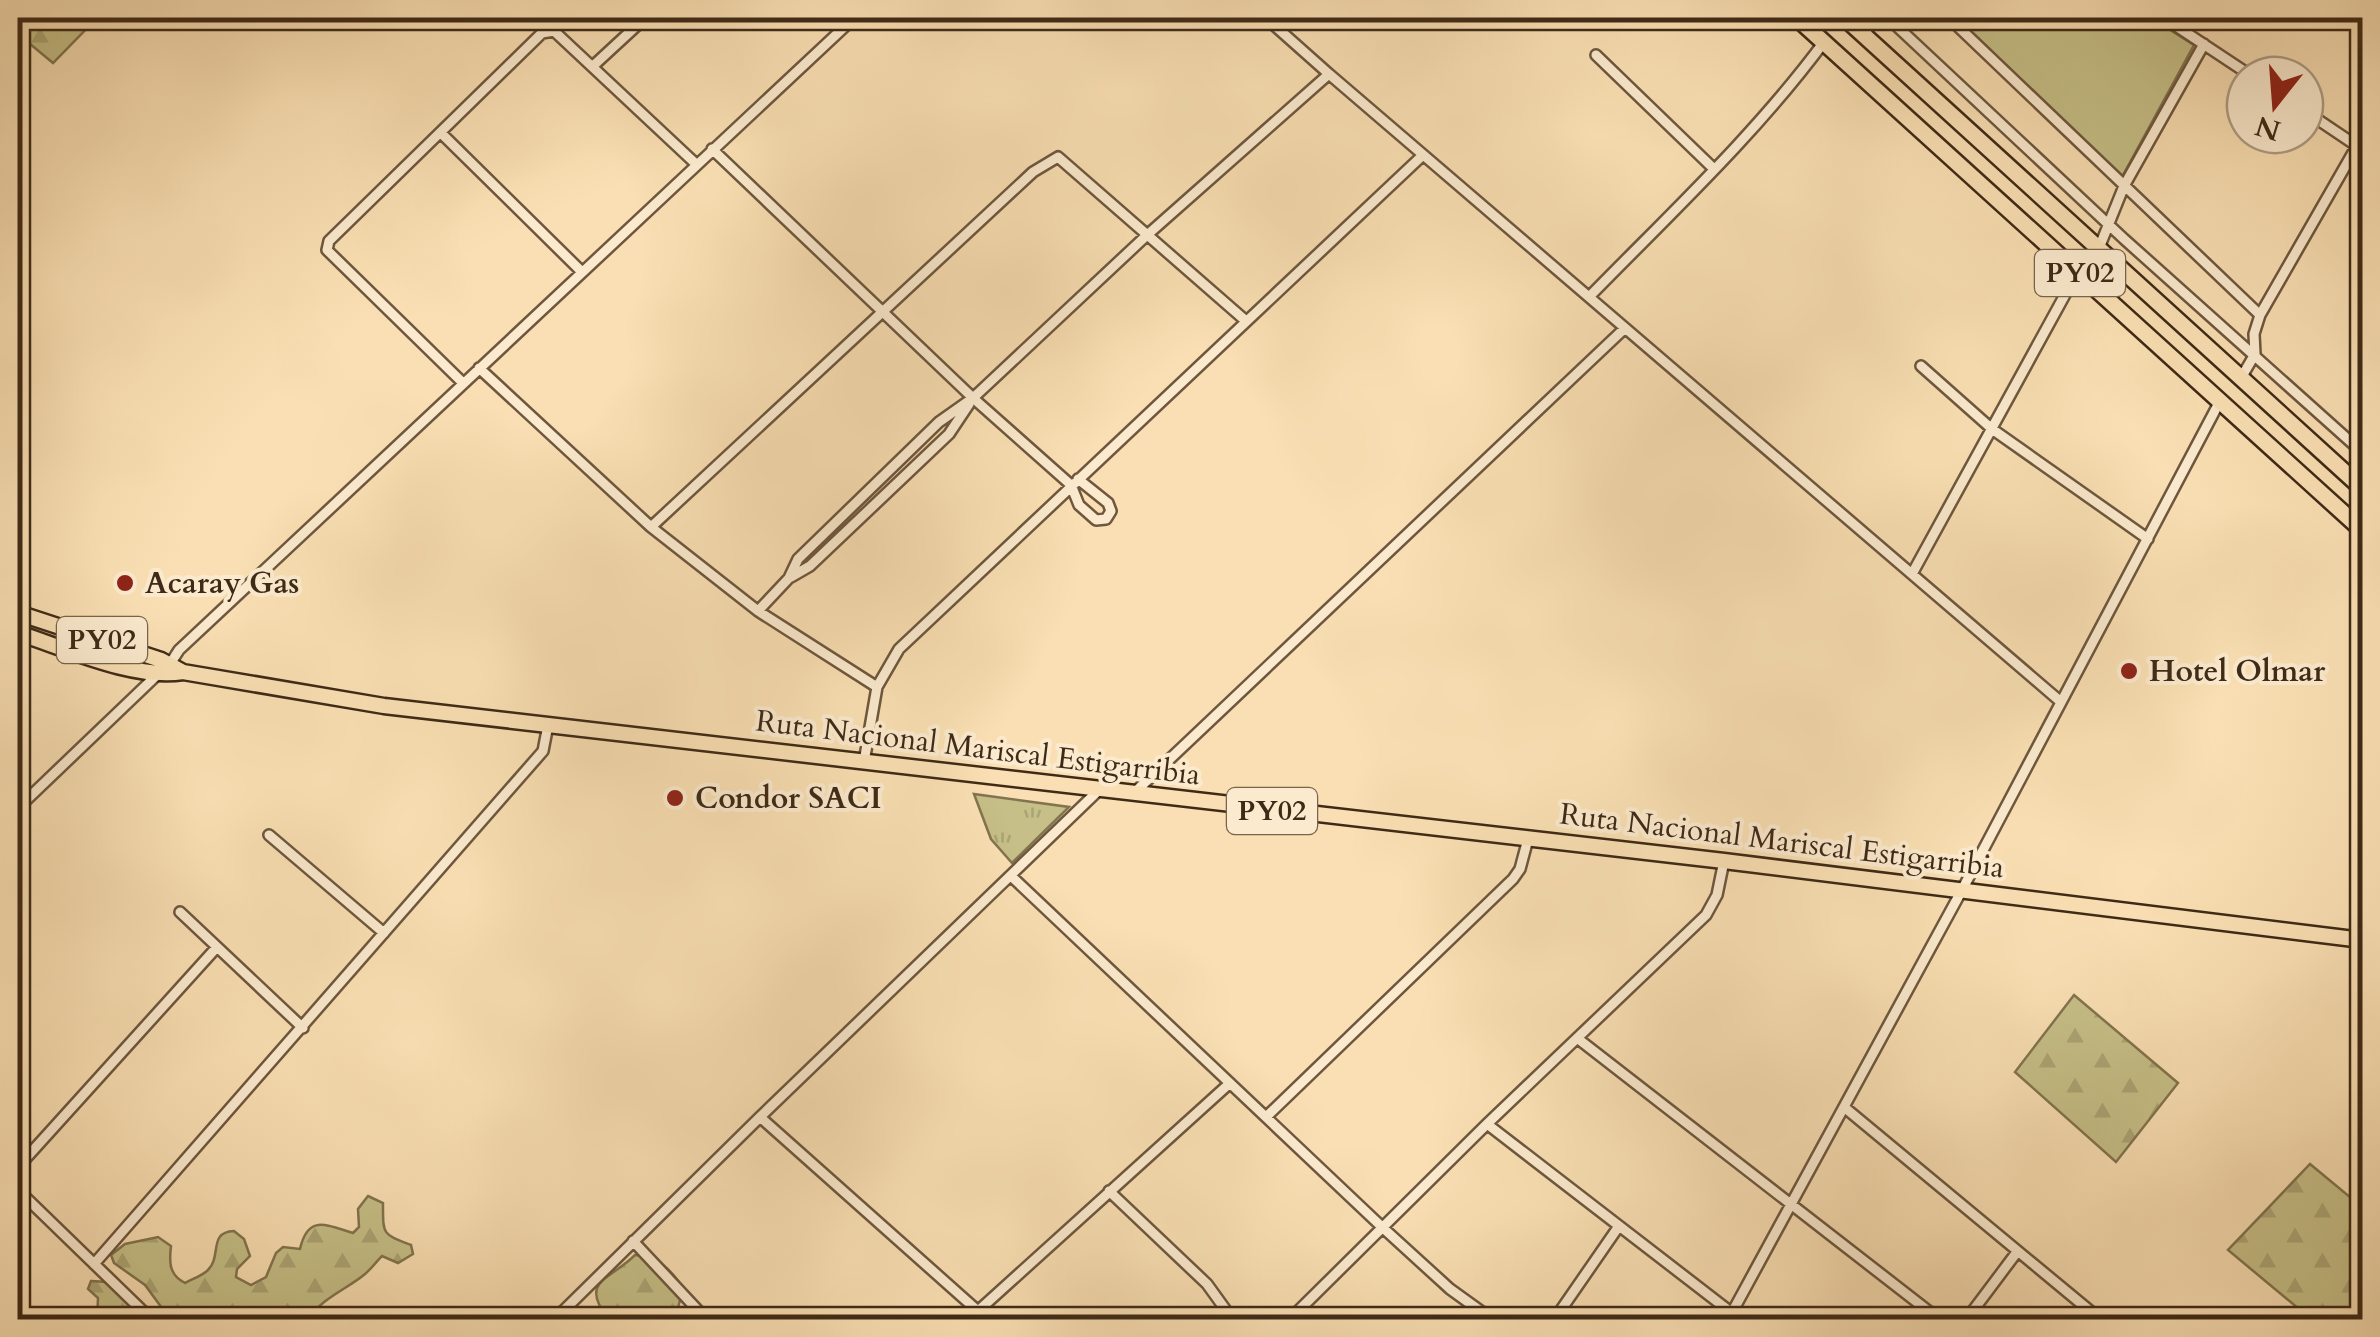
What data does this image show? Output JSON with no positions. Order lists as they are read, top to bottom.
{
  "streets": {
    "highway": ["PY02"],
    "main road": ["Ruta Nacional Mariscal Estigarribia"]
  },
  "places": ["Acaray Gas", "Hotel Olmar", "Condor SACI"],
  "north": "bottom"
}
